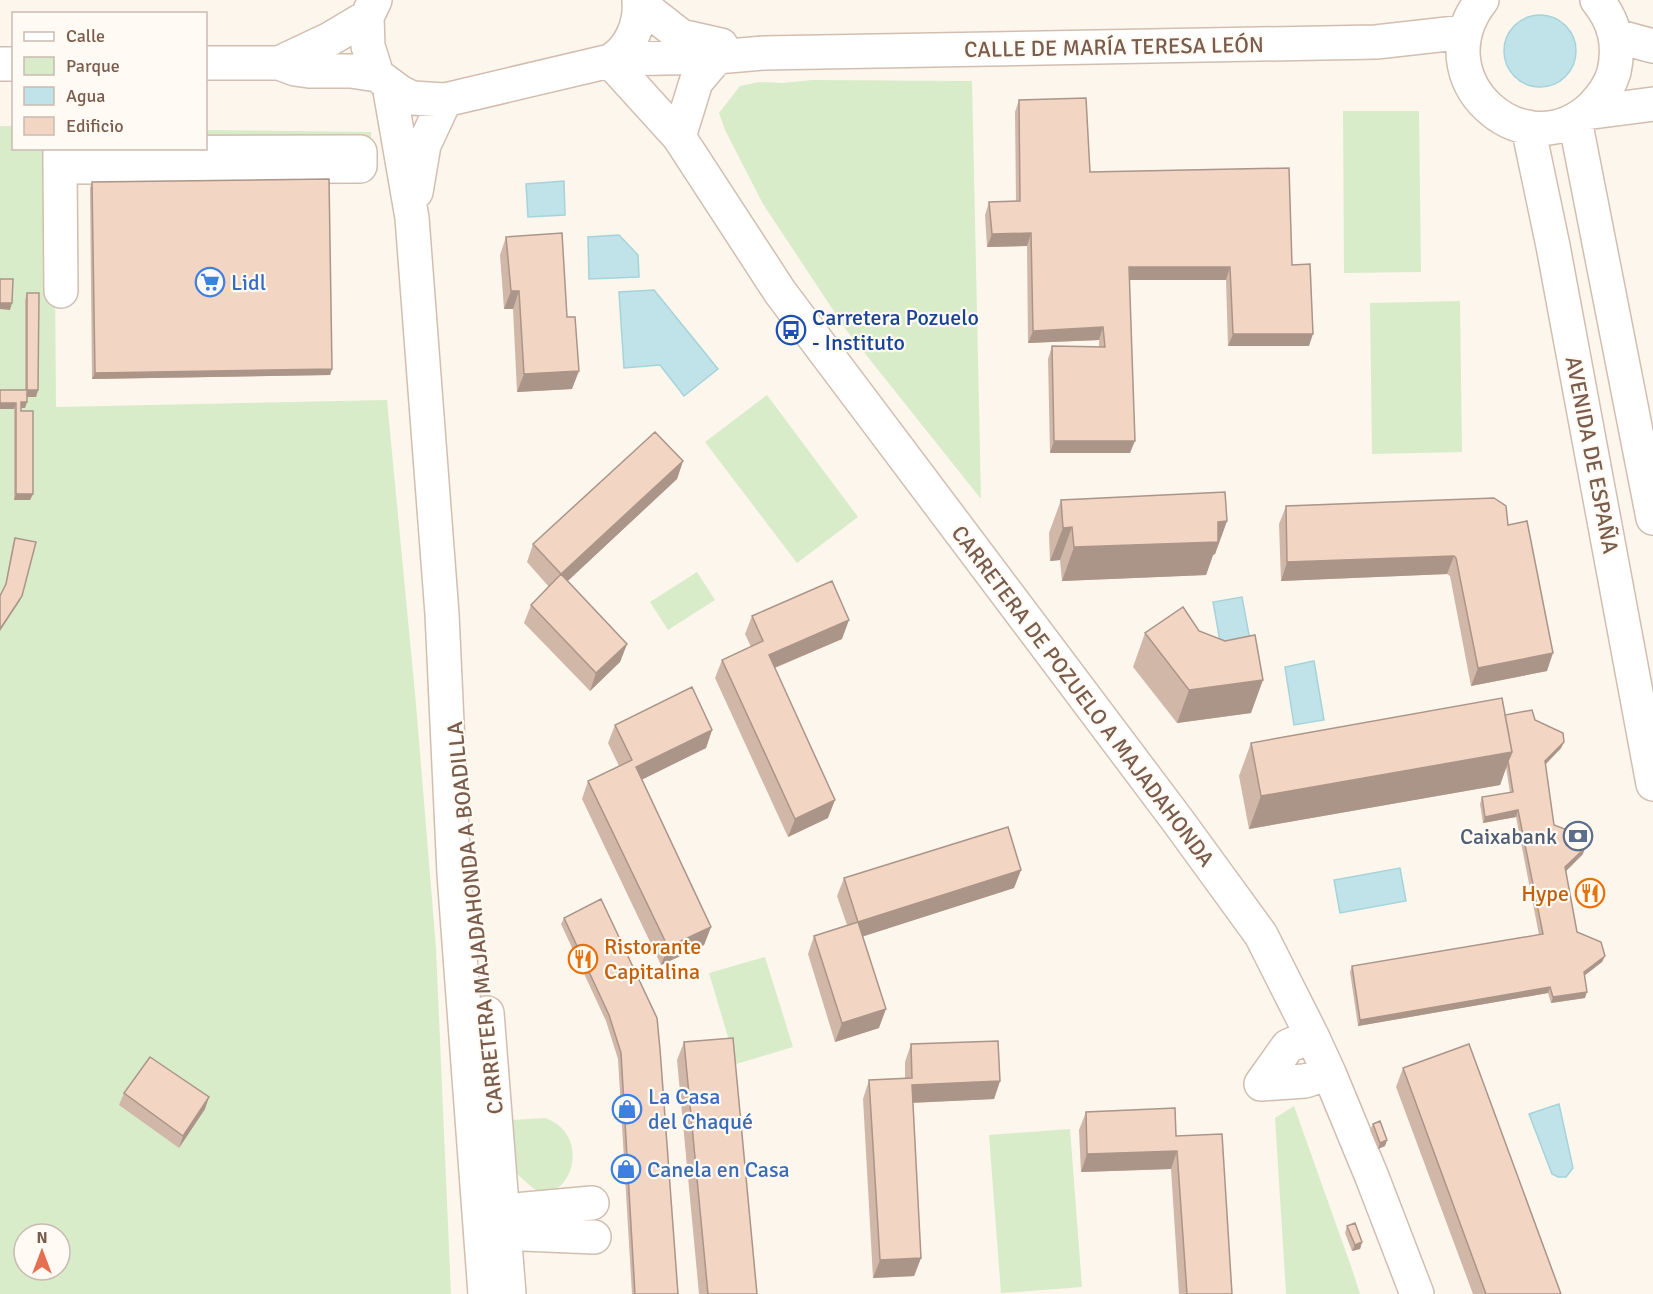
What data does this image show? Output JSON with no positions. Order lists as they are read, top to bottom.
{
  "streets": {
    "street": [
      "CALLE DE MARÍA TERESA LEÓN",
      "AVENIDA DE ESPAÑA",
      "CARRETERA DE POZUELO A MAJADAHONDA",
      "CARRETERA MAJADAHONDA A BOADILLA"
    ]
  },
  "crossings": [
    ["CALLE DE MARÍA TERESA LEÓN", "CARRETERA DE POZUELO A MAJADAHONDA"]
  ],
  "places": {
    "supermarket": ["Lidl"],
    "bus stop": ["Carretera Pozuelo - Instituto"],
    "bank": ["Caixabank"],
    "restaurant": ["Hype", "Ristorante Capitalina"],
    "shop": ["La Casa del Chaqué", "Canela en Casa"]
  },
  "legend": [
    "Calle",
    "Parque",
    "Agua",
    "Edificio"
  ],
  "north": "top"
}
